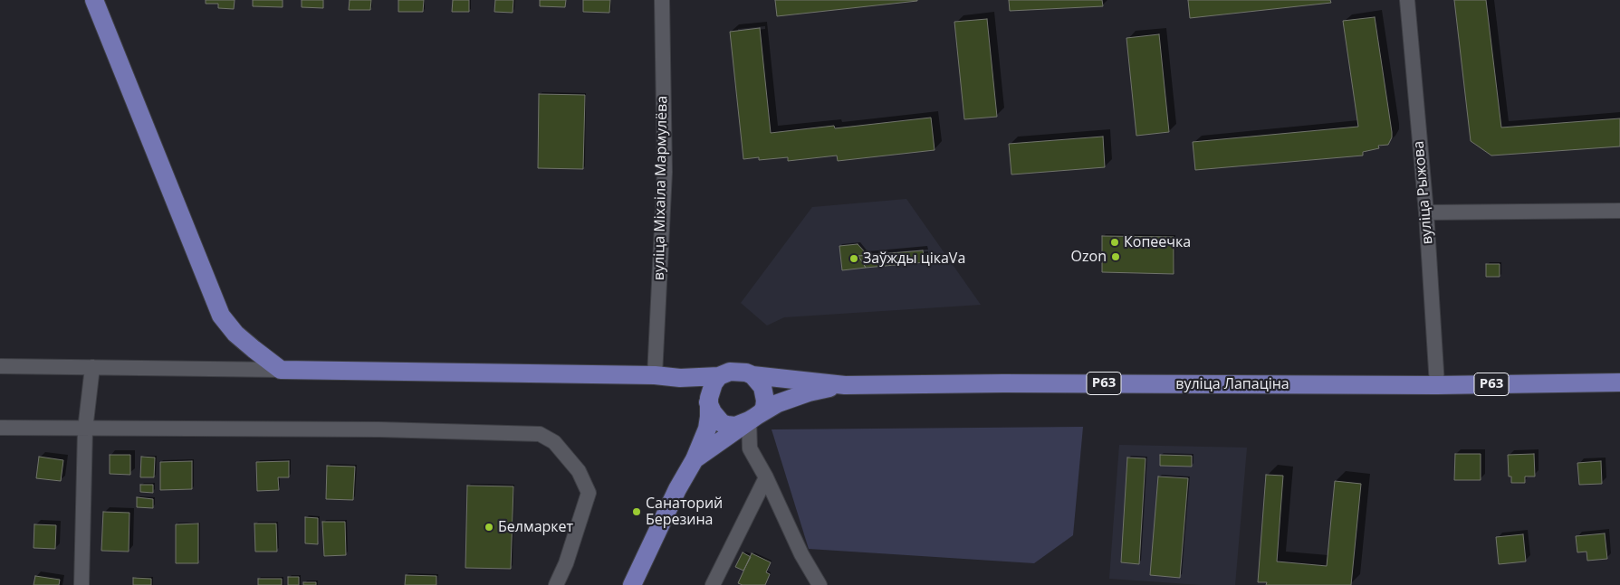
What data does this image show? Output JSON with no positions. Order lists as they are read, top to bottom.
{
  "streets": {
    "main road": ["Р63", "вуліца Лапаціна"],
    "street": ["вуліца Міхаіла Мармулёва", "вуліца Рыжова"]
  },
  "crossings": [
    ["вуліца Рыжова", "вуліца Лапаціна"]
  ],
  "places": [
    "Копеечка",
    "Ozon",
    "Заўжды цікаVа",
    "Санаторий Березина",
    "Белмаркет"
  ]
}
